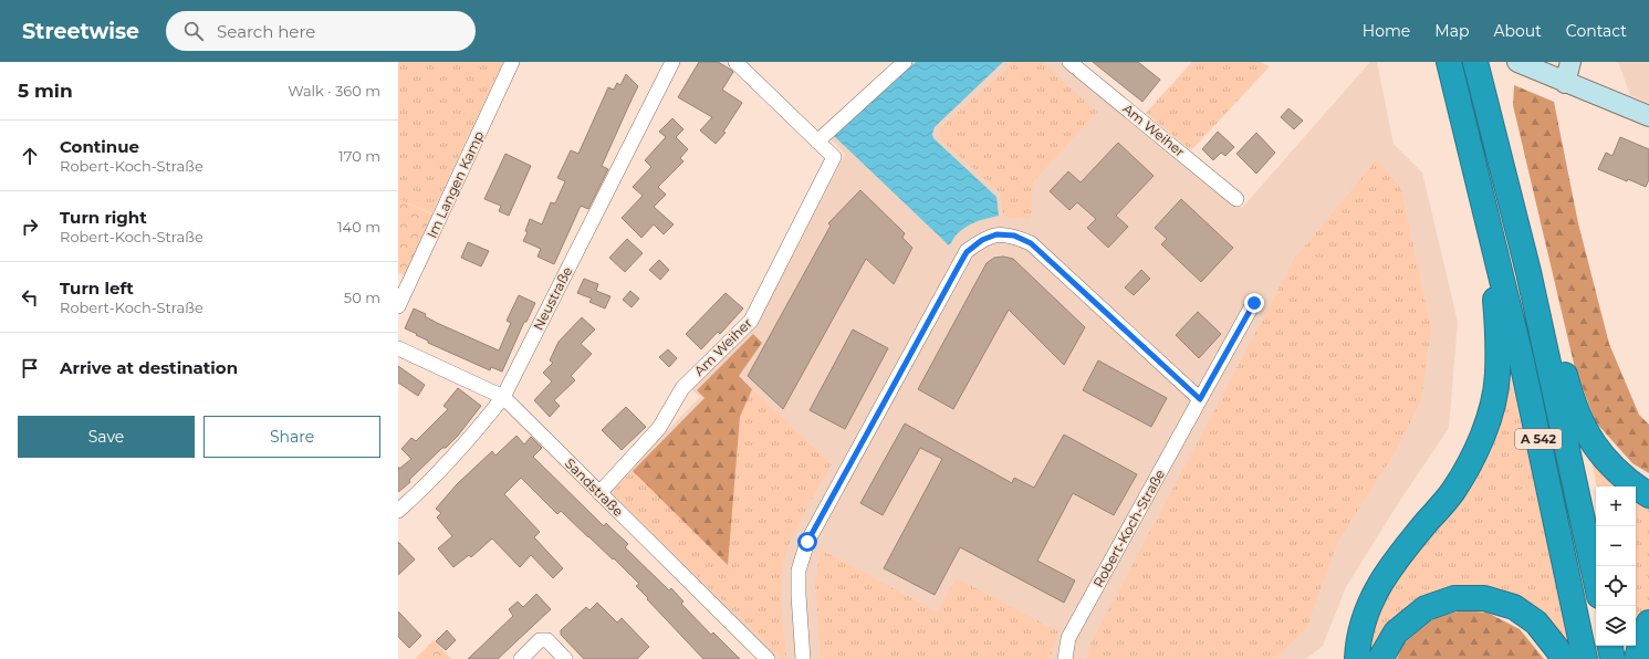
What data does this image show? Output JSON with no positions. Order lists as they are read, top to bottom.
{
  "streets": {
    "highway": ["A 542"],
    "street": [
      "Am Weiher",
      "Im Langen Kamp",
      "Neustraße",
      "Sandstraße",
      "Robert-Koch-Straße"
    ]
  },
  "crossings": [
    ["Am Weiher", "Sandstraße"],
    ["Neustraße", "Sandstraße"]
  ],
  "page": {
    "header": "Streetwise",
    "search": "Search here",
    "nav": [
      "Home",
      "Map",
      "About",
      "Contact"
    ],
    "heading": ["5 min", "Walk · 360 m"],
    "list": [
      ["Continue", "Robert-Koch-Straße", "170 m"],
      ["Turn right", "Robert-Koch-Straße", "140 m"],
      ["Turn left", "Robert-Koch-Straße", "50 m"],
      "Arrive at destination"
    ],
    "buttons": ["Save", "Share"],
    "map_buttons": ["+", "−"]
  }
}
